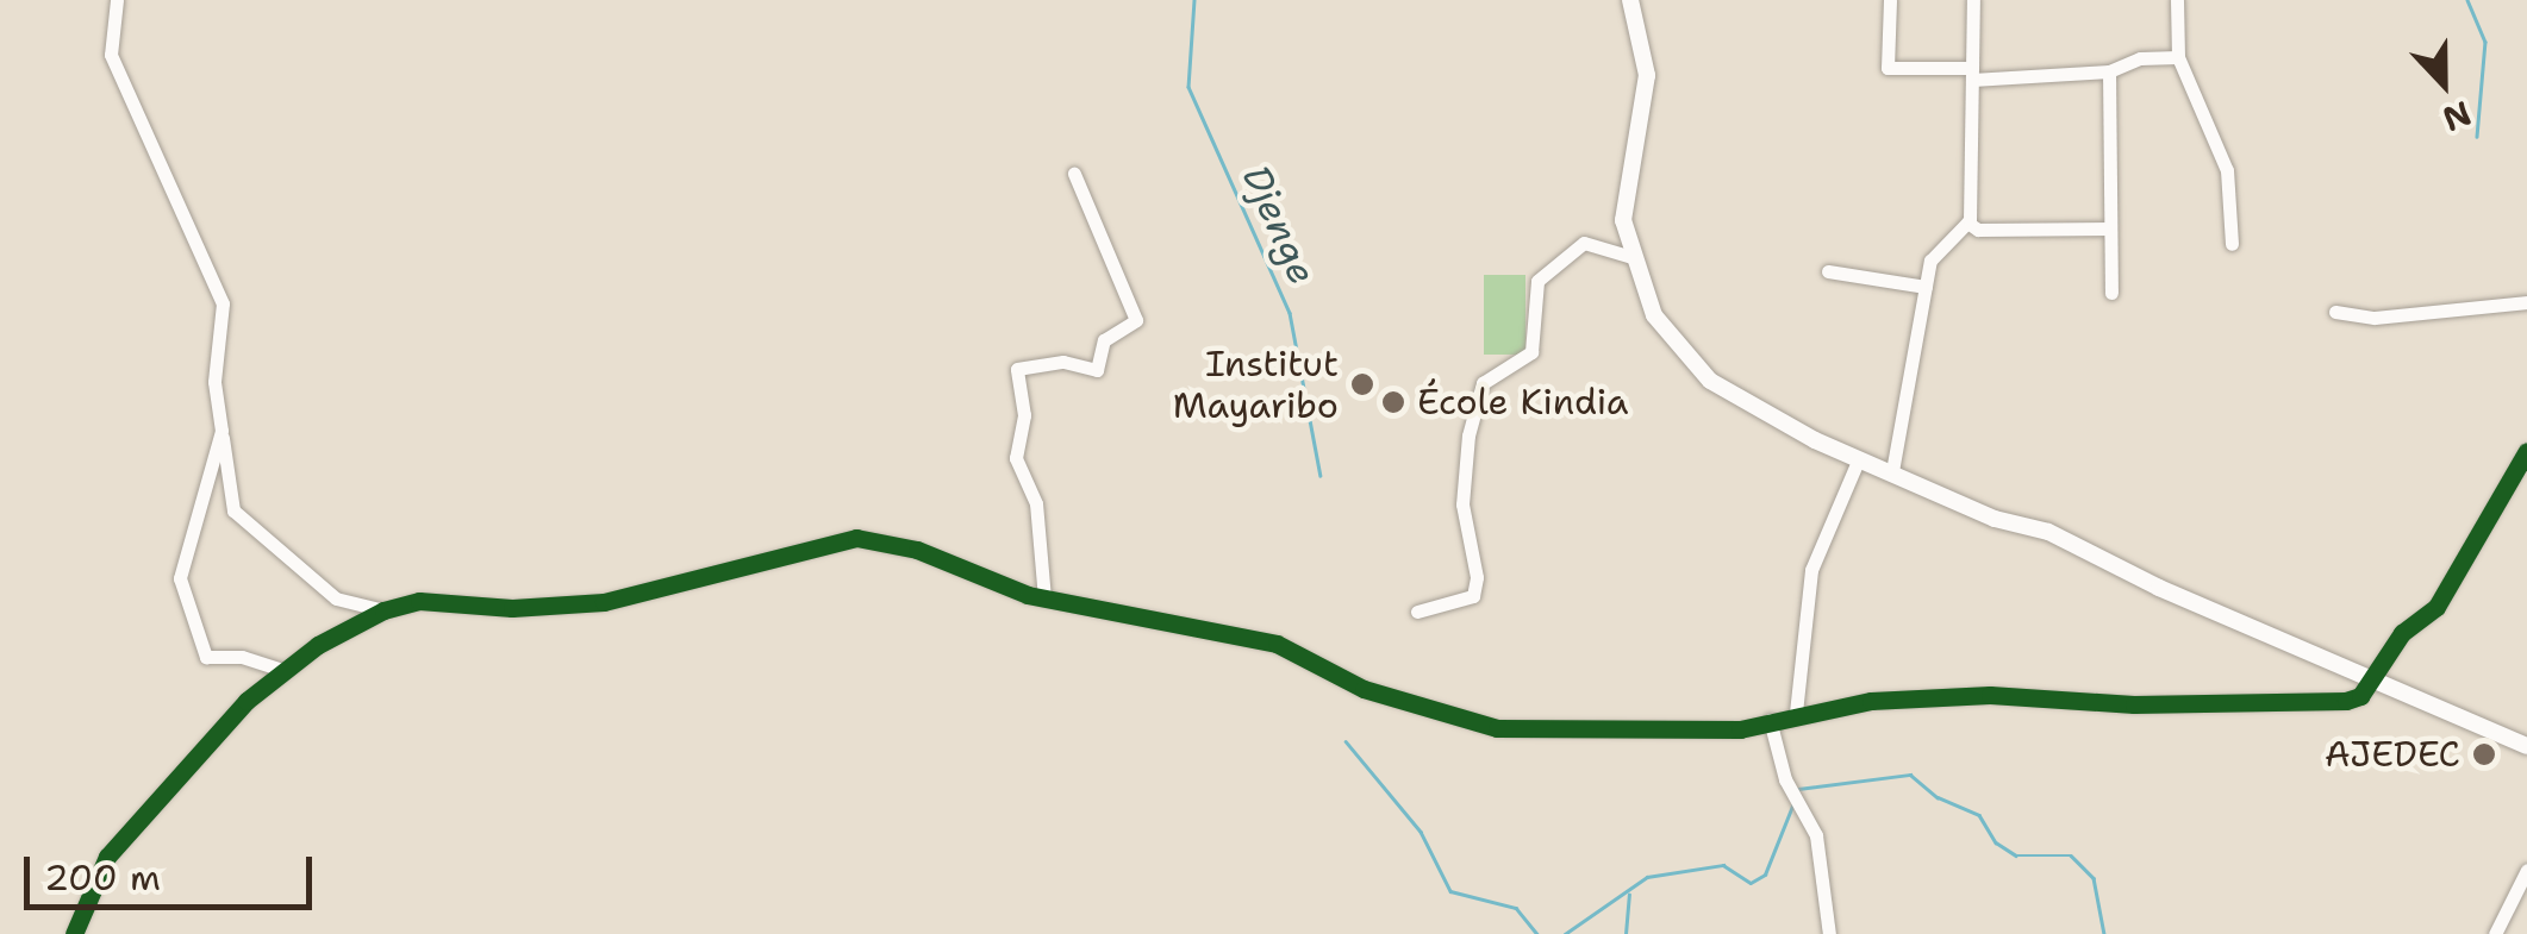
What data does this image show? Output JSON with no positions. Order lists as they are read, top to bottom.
{
  "water": ["Djenge"],
  "places": ["Institut Mayaribo", "École Kindia", "AJEDEC"],
  "scale_bar": "200 m",
  "north": "bottom"
}
